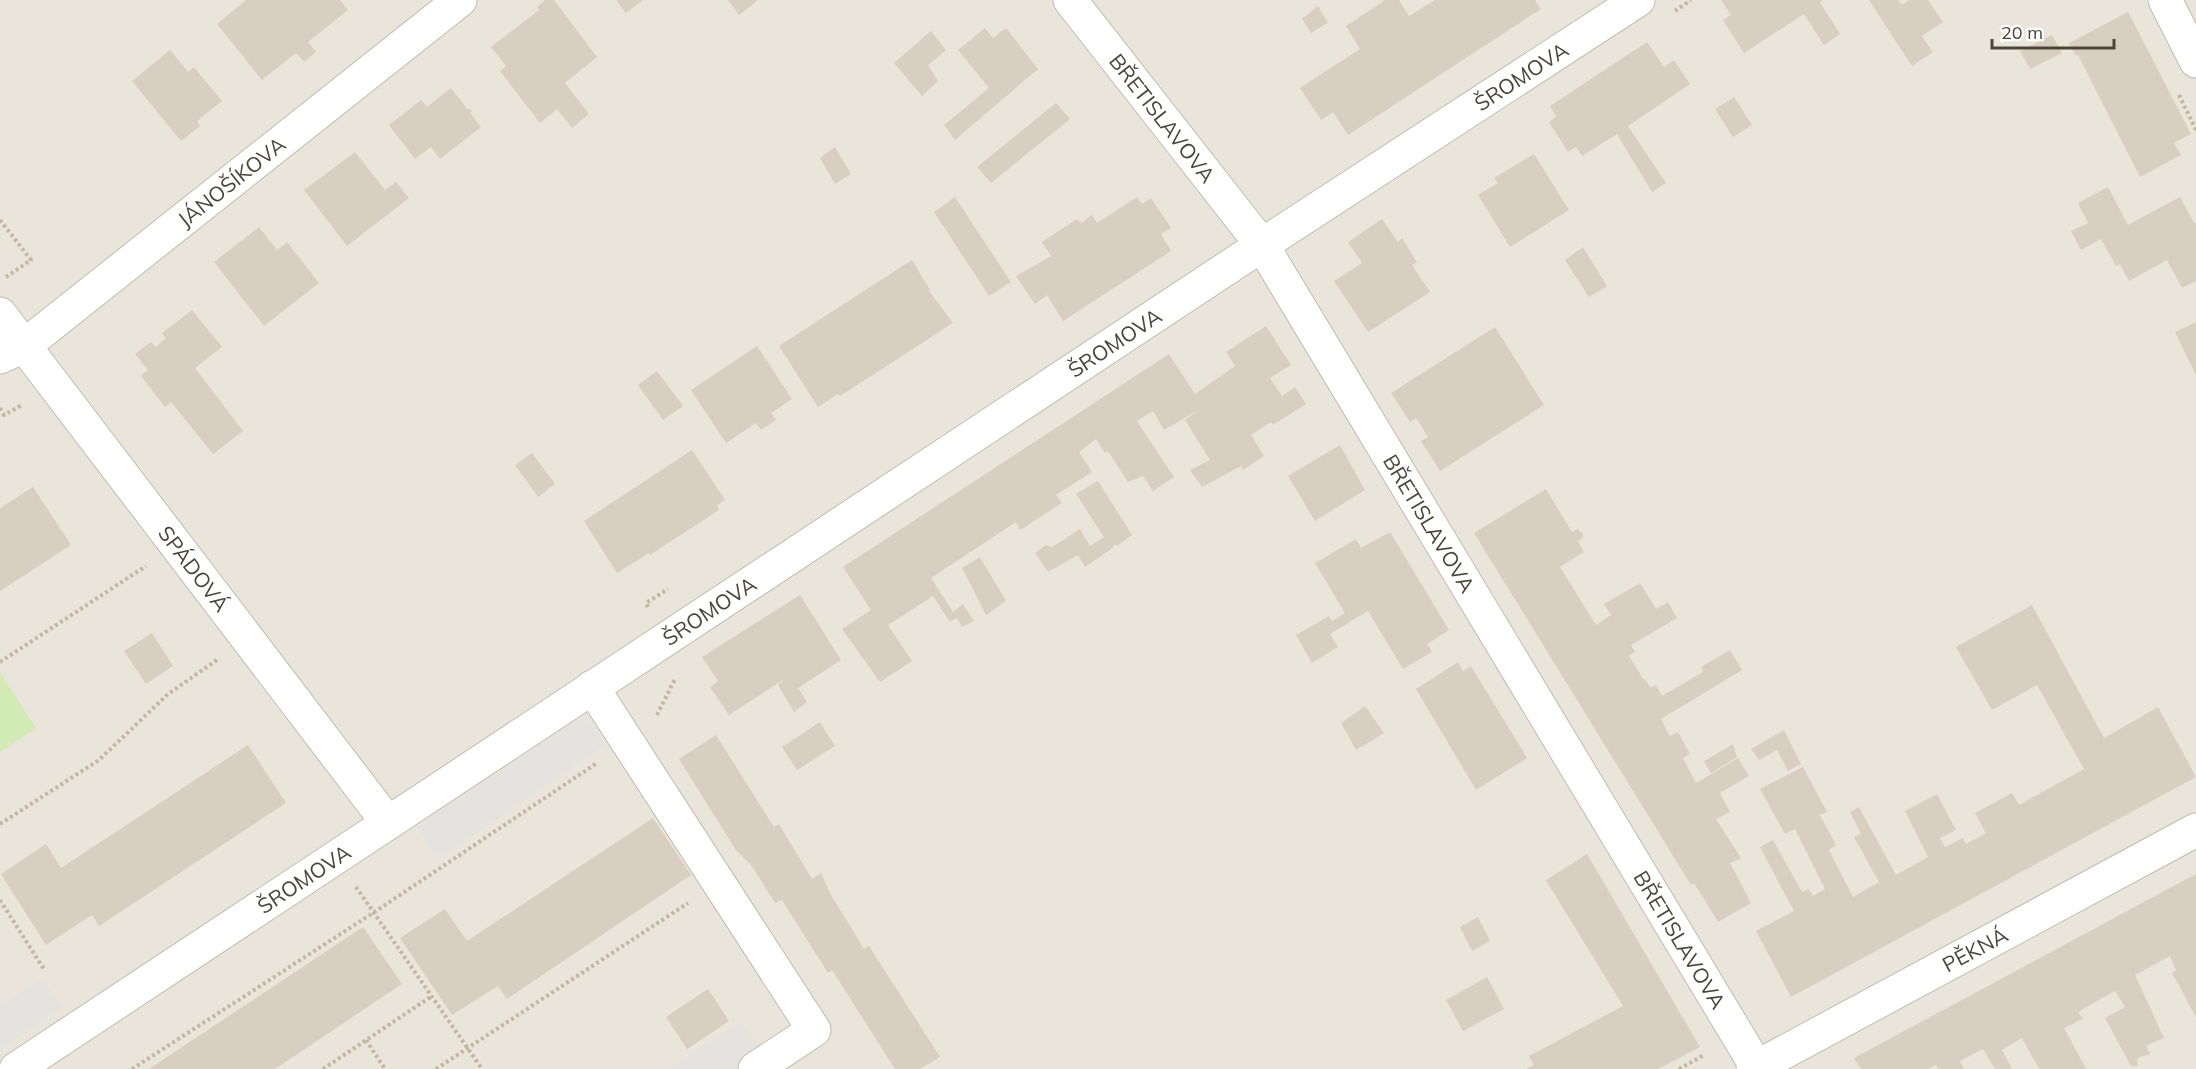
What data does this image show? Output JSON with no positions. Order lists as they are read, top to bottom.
{
  "streets": {
    "street": [
      "ŠROMOVA",
      "BŘETISLAVOVA",
      "JÁNOŠÍKOVA",
      "SPÁDOVÁ",
      "PĚKNÁ"
    ]
  },
  "crossings": [
    ["ŠROMOVA", "BŘETISLAVOVA"],
    ["ŠROMOVA", "SPÁDOVÁ"],
    ["BŘETISLAVOVA", "PĚKNÁ"],
    ["JÁNOŠÍKOVA", "SPÁDOVÁ"]
  ],
  "scale_bar": "20 m"
}
